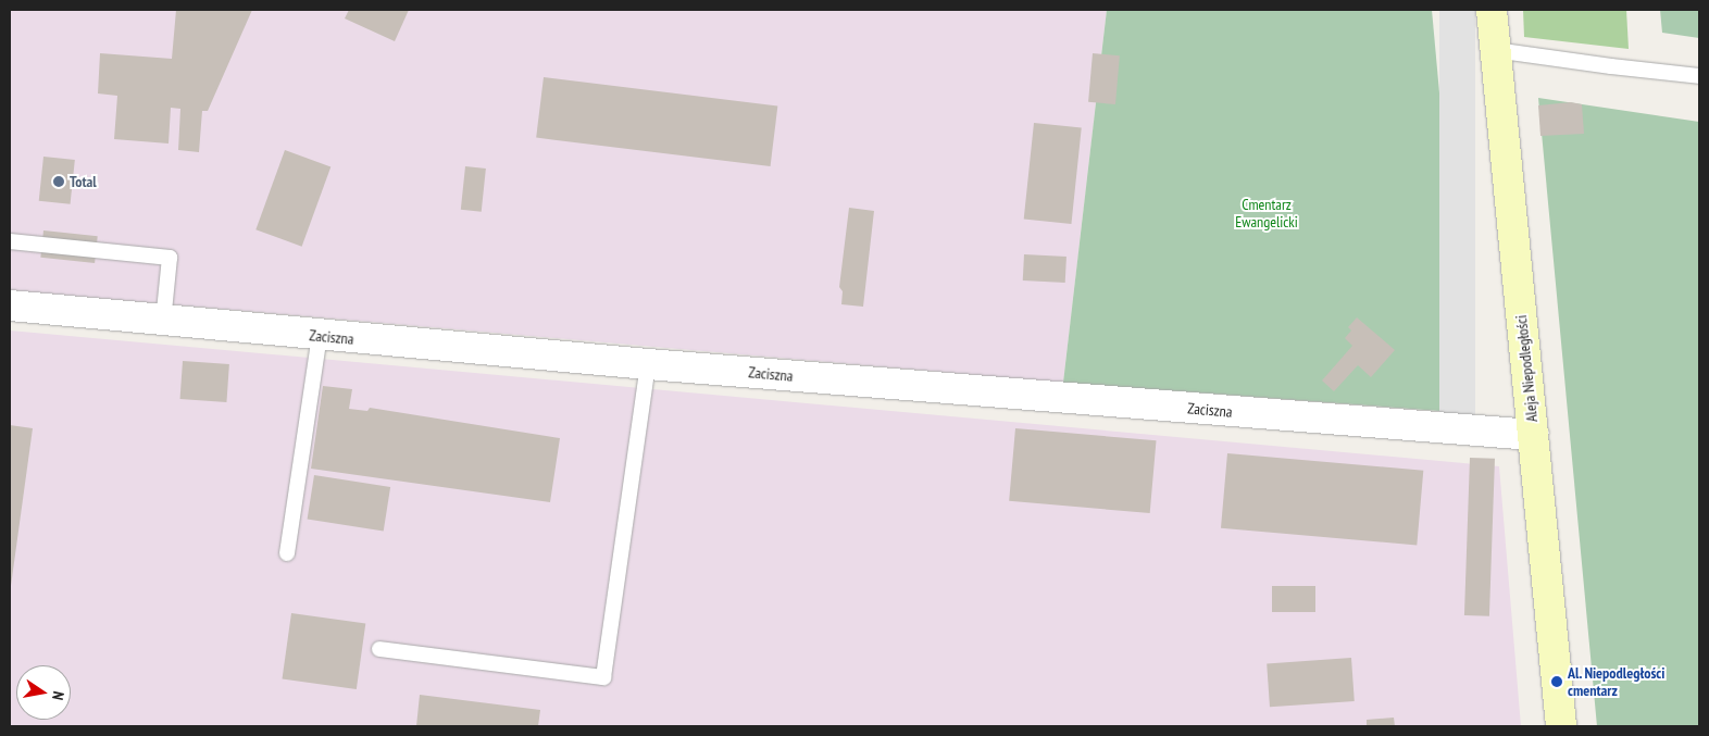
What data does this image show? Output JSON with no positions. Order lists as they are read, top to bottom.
{
  "streets": {
    "main road": ["Aleja Niepodległości"],
    "street": ["Zaciszna"]
  },
  "crossings": [
    ["Zaciszna", "Aleja Niepodległości"]
  ],
  "parks": ["Cmentarz Ewangelicki"],
  "places": ["Total", "Al. Niepodległości cmentarz"],
  "north": "right"
}
